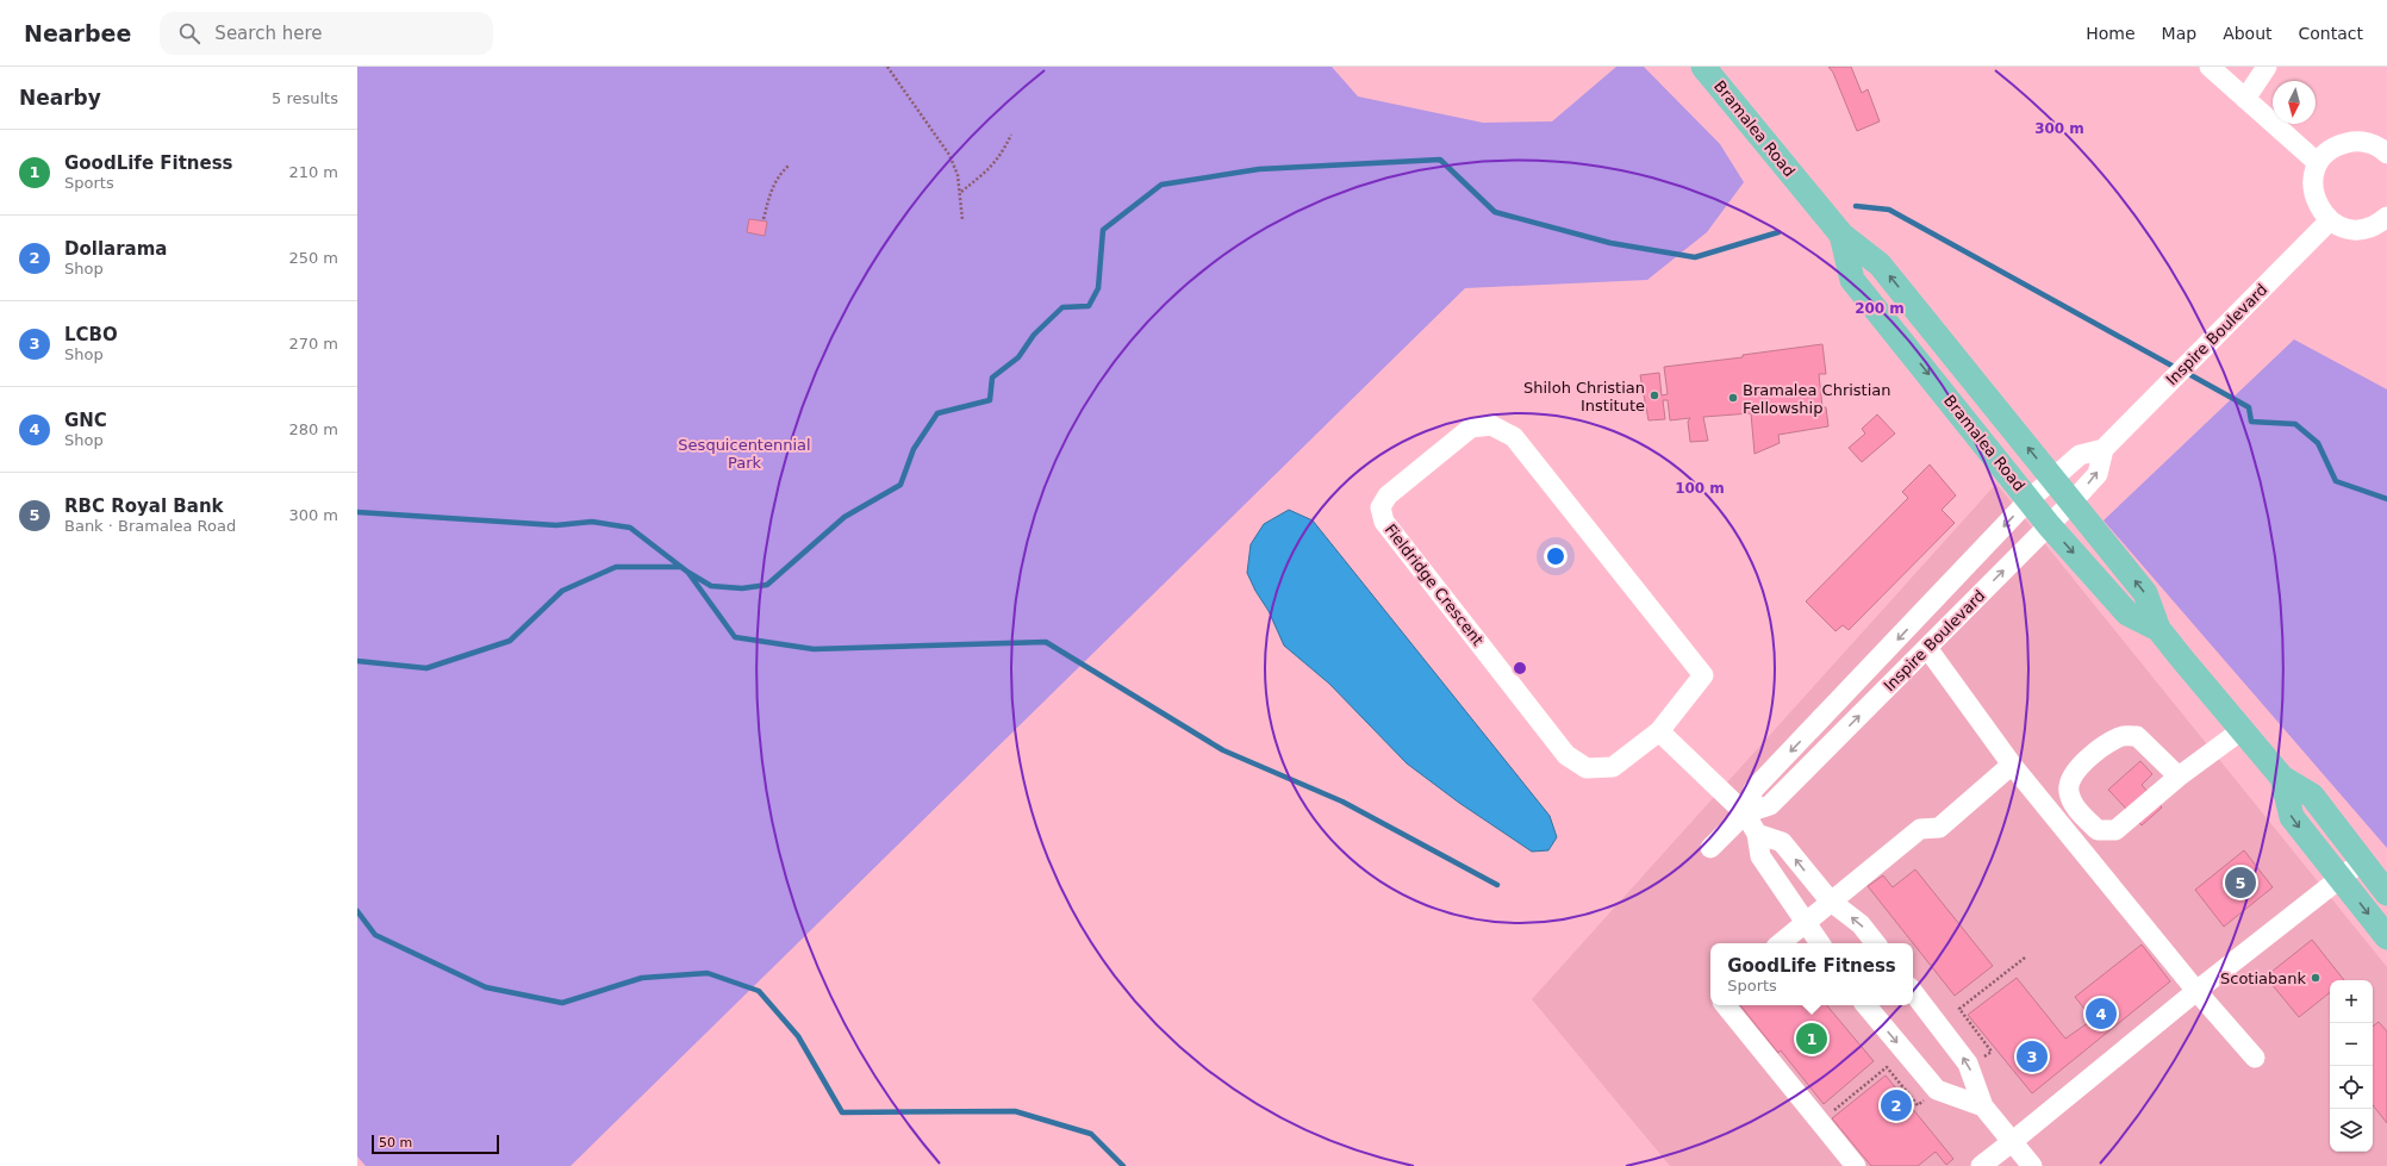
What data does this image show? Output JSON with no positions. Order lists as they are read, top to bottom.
{
  "streets": {
    "main road": ["Bramalea Road"],
    "street": ["Inspire Boulevard", "Fieldridge Crescent"]
  },
  "crossings": [
    ["Bramalea Road", "Inspire Boulevard"]
  ],
  "parks": ["Sesquicentennial Park"],
  "places": ["Shiloh Christian Institute", "Bramalea Christian Fellowship", "Scotiabank"],
  "scale_bar": "50 m",
  "north": "bottom",
  "page": {
    "header": "Nearbee",
    "search": "Search here",
    "nav": [
      "Home",
      "Map",
      "About",
      "Contact"
    ],
    "heading": ["Nearby", "5 results"],
    "list": [
      {
        "mark": "1",
        "name": "GoodLife Fitness",
        "note": "Sports",
        "value": "210 m"
      },
      {
        "mark": "2",
        "name": "Dollarama",
        "note": "Shop",
        "value": "250 m"
      },
      {
        "mark": "3",
        "name": "LCBO",
        "note": "Shop",
        "value": "270 m"
      },
      {
        "mark": "4",
        "name": "GNC",
        "note": "Shop",
        "value": "280 m"
      },
      {
        "mark": "5",
        "name": "RBC Royal Bank",
        "note": "Bank · Bramalea Road",
        "value": "300 m"
      }
    ],
    "pins": [
      "5",
      "4",
      "1",
      "3",
      "2"
    ],
    "popup": ["GoodLife Fitness", "Sports"],
    "map_buttons": ["+", "−"],
    "scale": "50 m"
  },
  "rings": ["300 m", "200 m", "100 m"]
}
